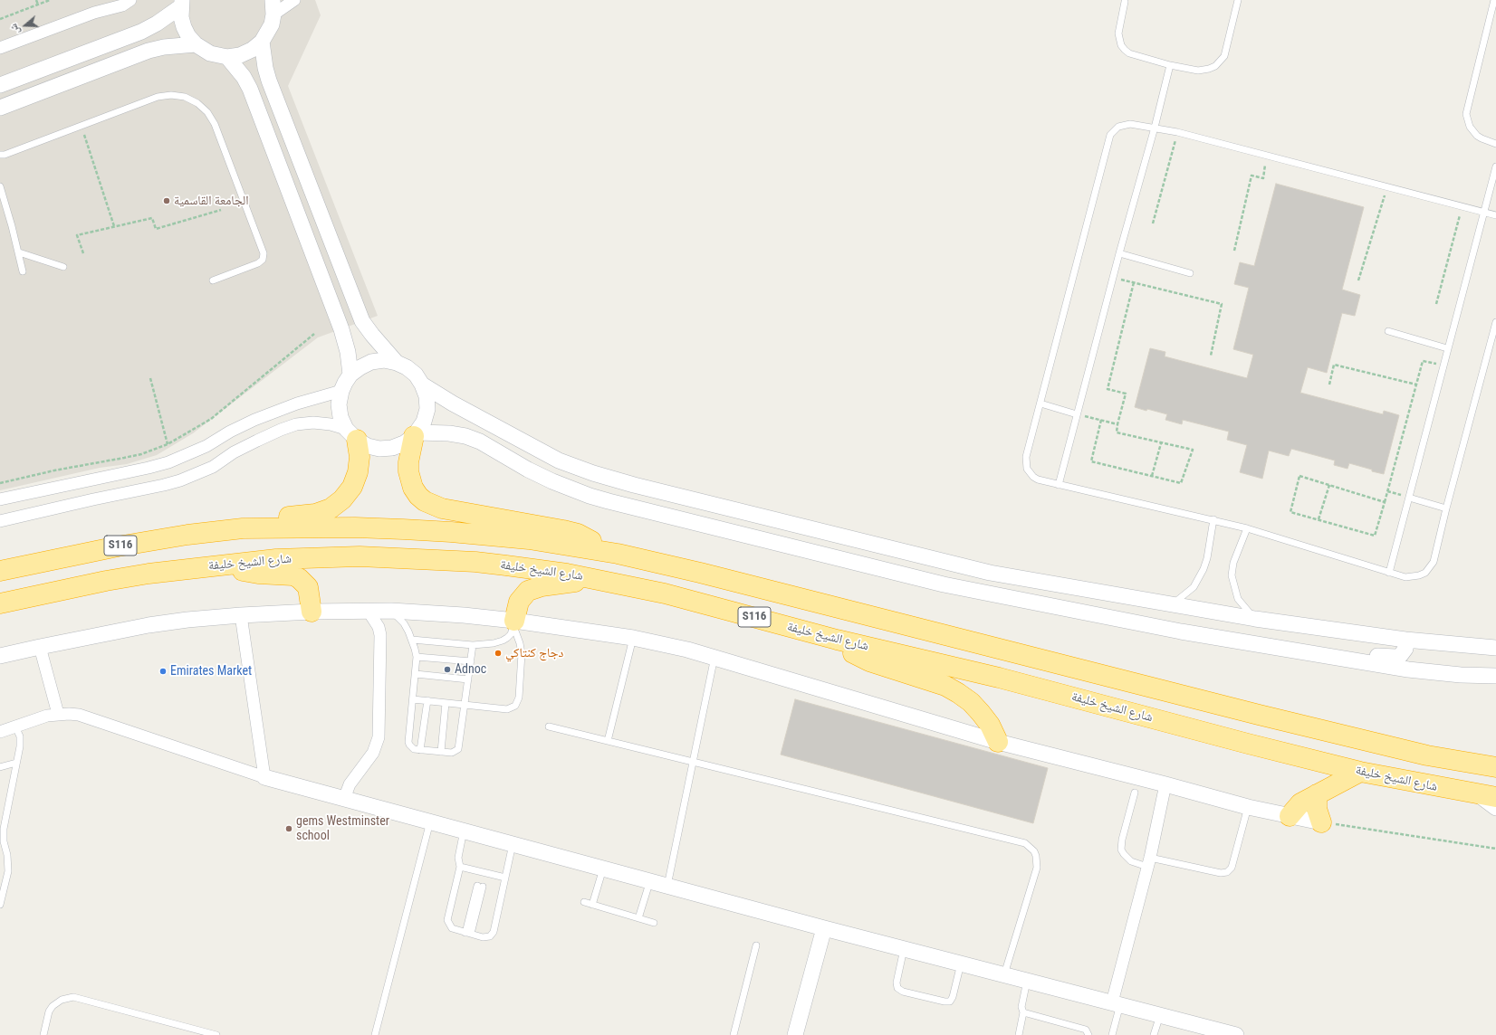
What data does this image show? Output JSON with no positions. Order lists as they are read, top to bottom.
{
  "streets": {
    "highway": ["S116", "شارع الشيخ خليفة"]
  },
  "places": [
    "الجامعة القاسمية",
    "دجاج كنتاكي",
    "Adnoc",
    "Emirates Market",
    "gems Westminster school"
  ],
  "north": "left"
}
